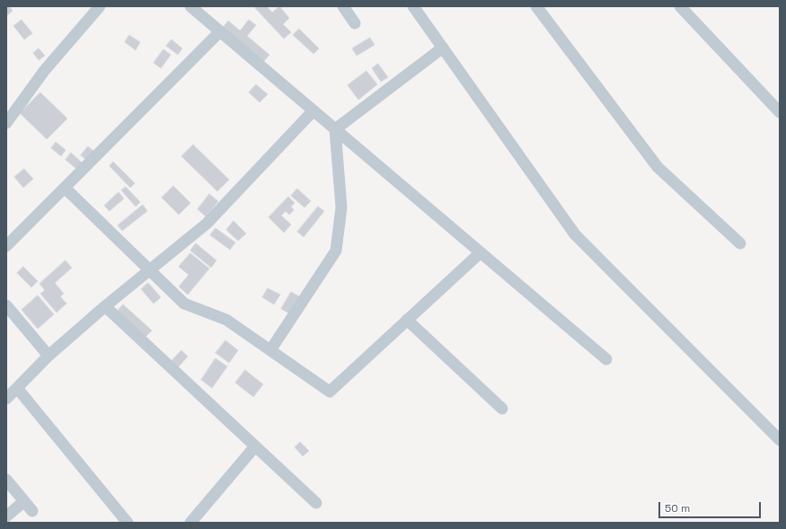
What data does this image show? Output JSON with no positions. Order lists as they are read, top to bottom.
{
  "scale_bar": "50 m"
}
